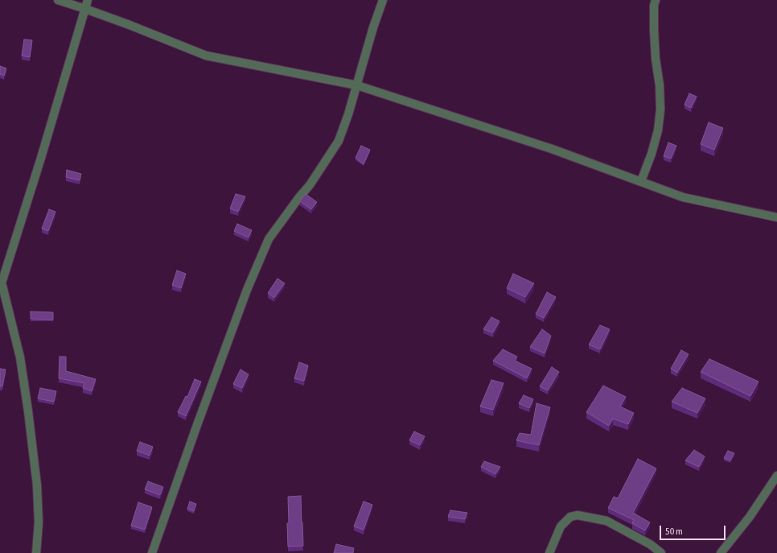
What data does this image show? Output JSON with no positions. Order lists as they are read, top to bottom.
{
  "scale_bar": "50 m"
}
